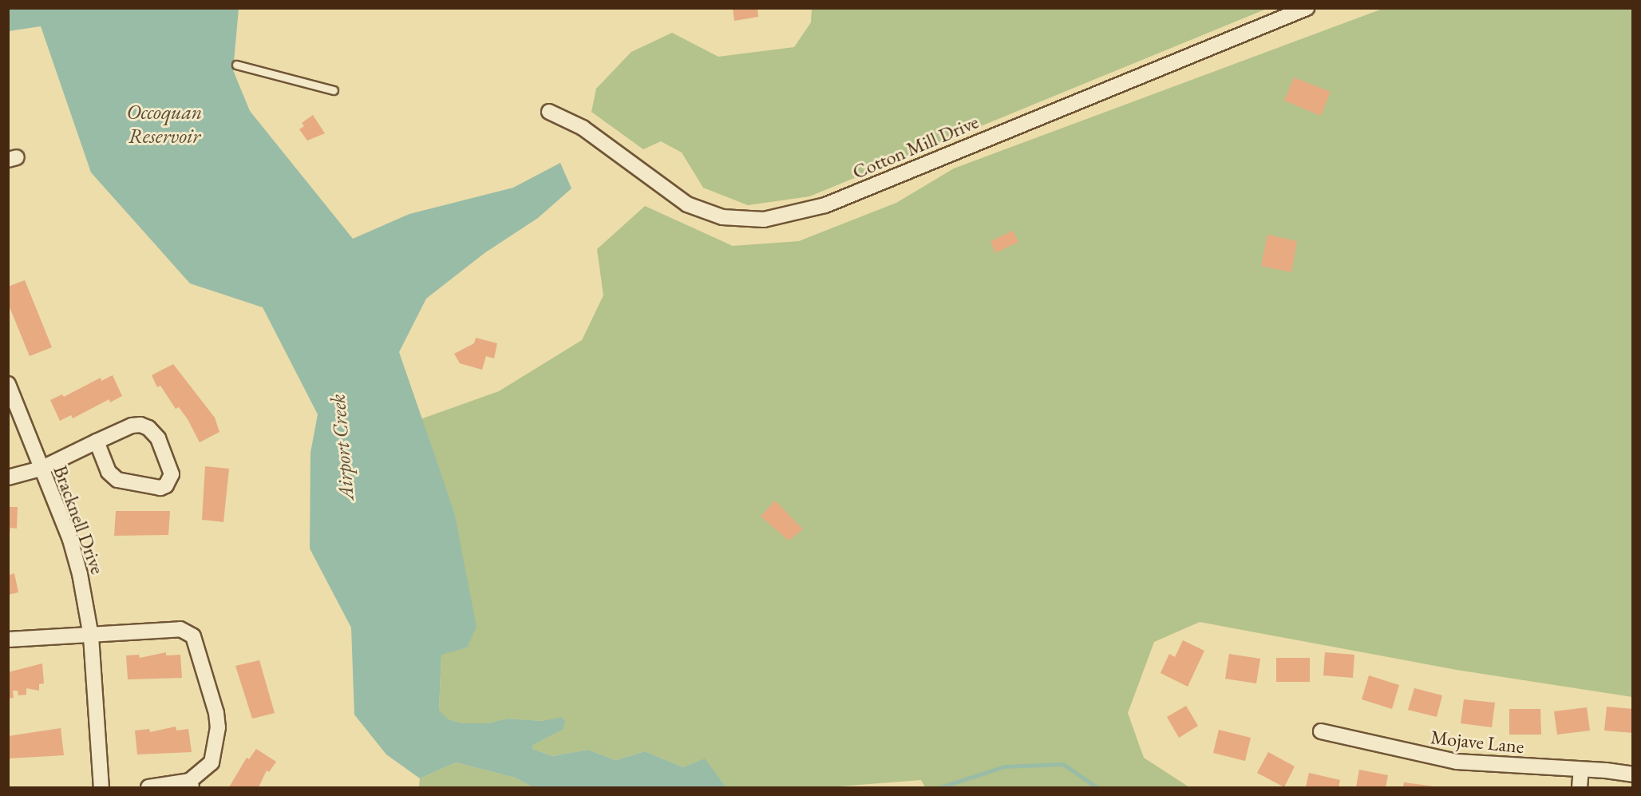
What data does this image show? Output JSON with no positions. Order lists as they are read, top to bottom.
{
  "streets": {
    "street": ["Cotton Mill Drive", "Bracknell Drive", "Mojave Lane"]
  },
  "water": ["Occoquan Reservoir", "Airport Creek"]
}
